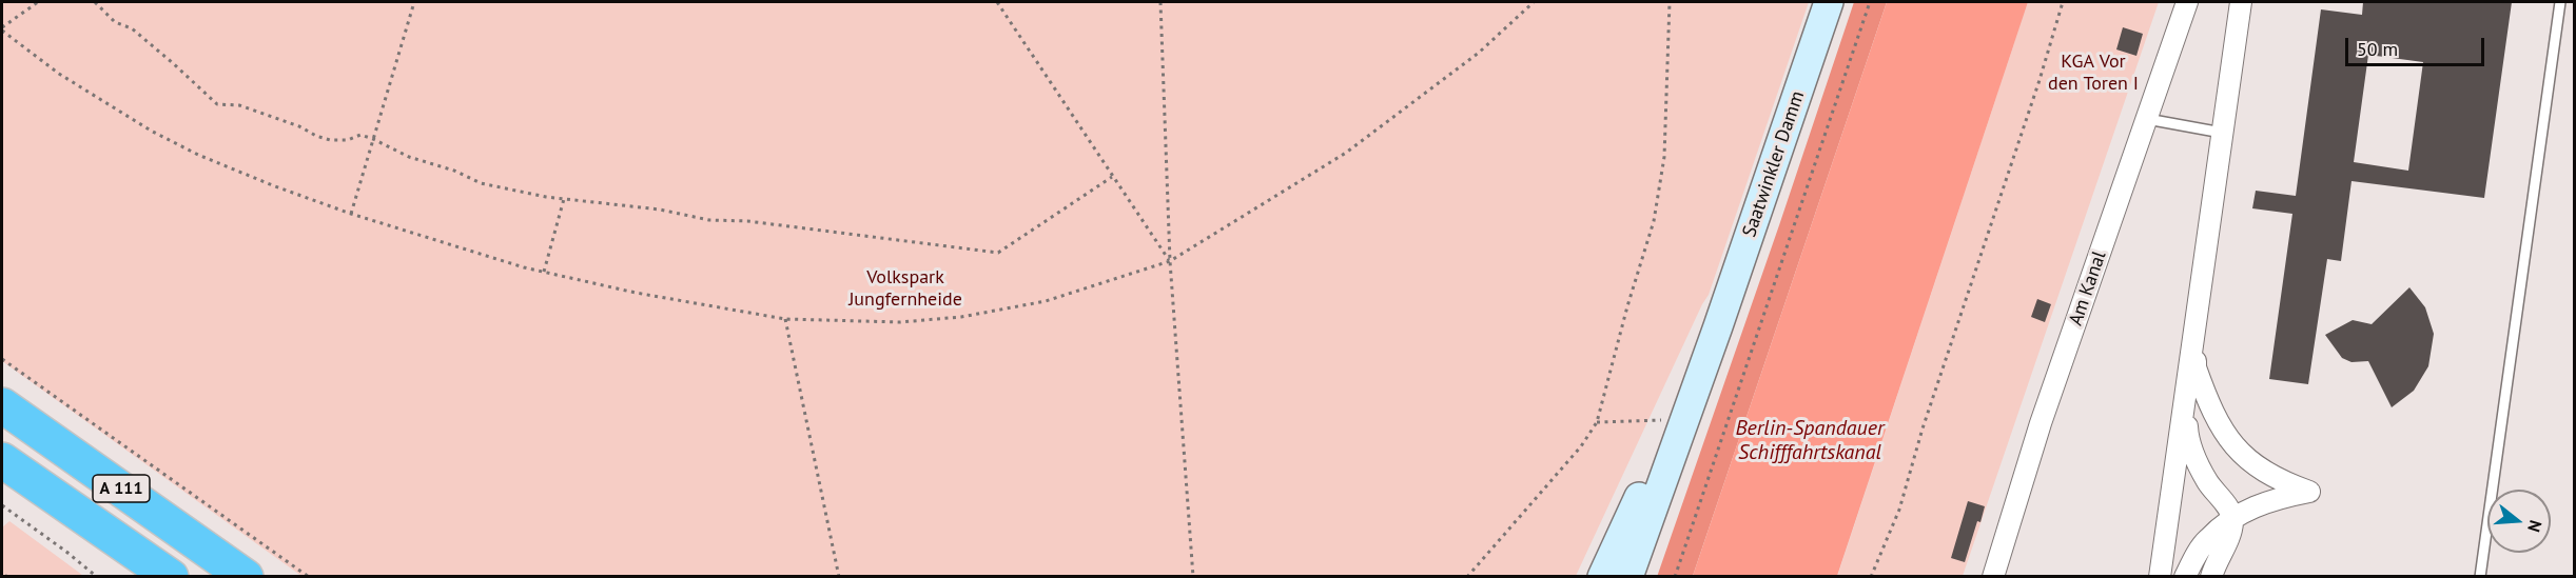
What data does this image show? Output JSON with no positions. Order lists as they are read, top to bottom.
{
  "streets": {
    "highway": ["A 111"],
    "main road": ["Saatwinkler Damm"],
    "street": ["Am Kanal"]
  },
  "water": ["Berlin-Spandauer Schifffahrtskanal"],
  "parks": ["KGA Vor den Toren I", "Volkspark Jungfernheide"],
  "scale_bar": "50 m",
  "north": "right"
}
